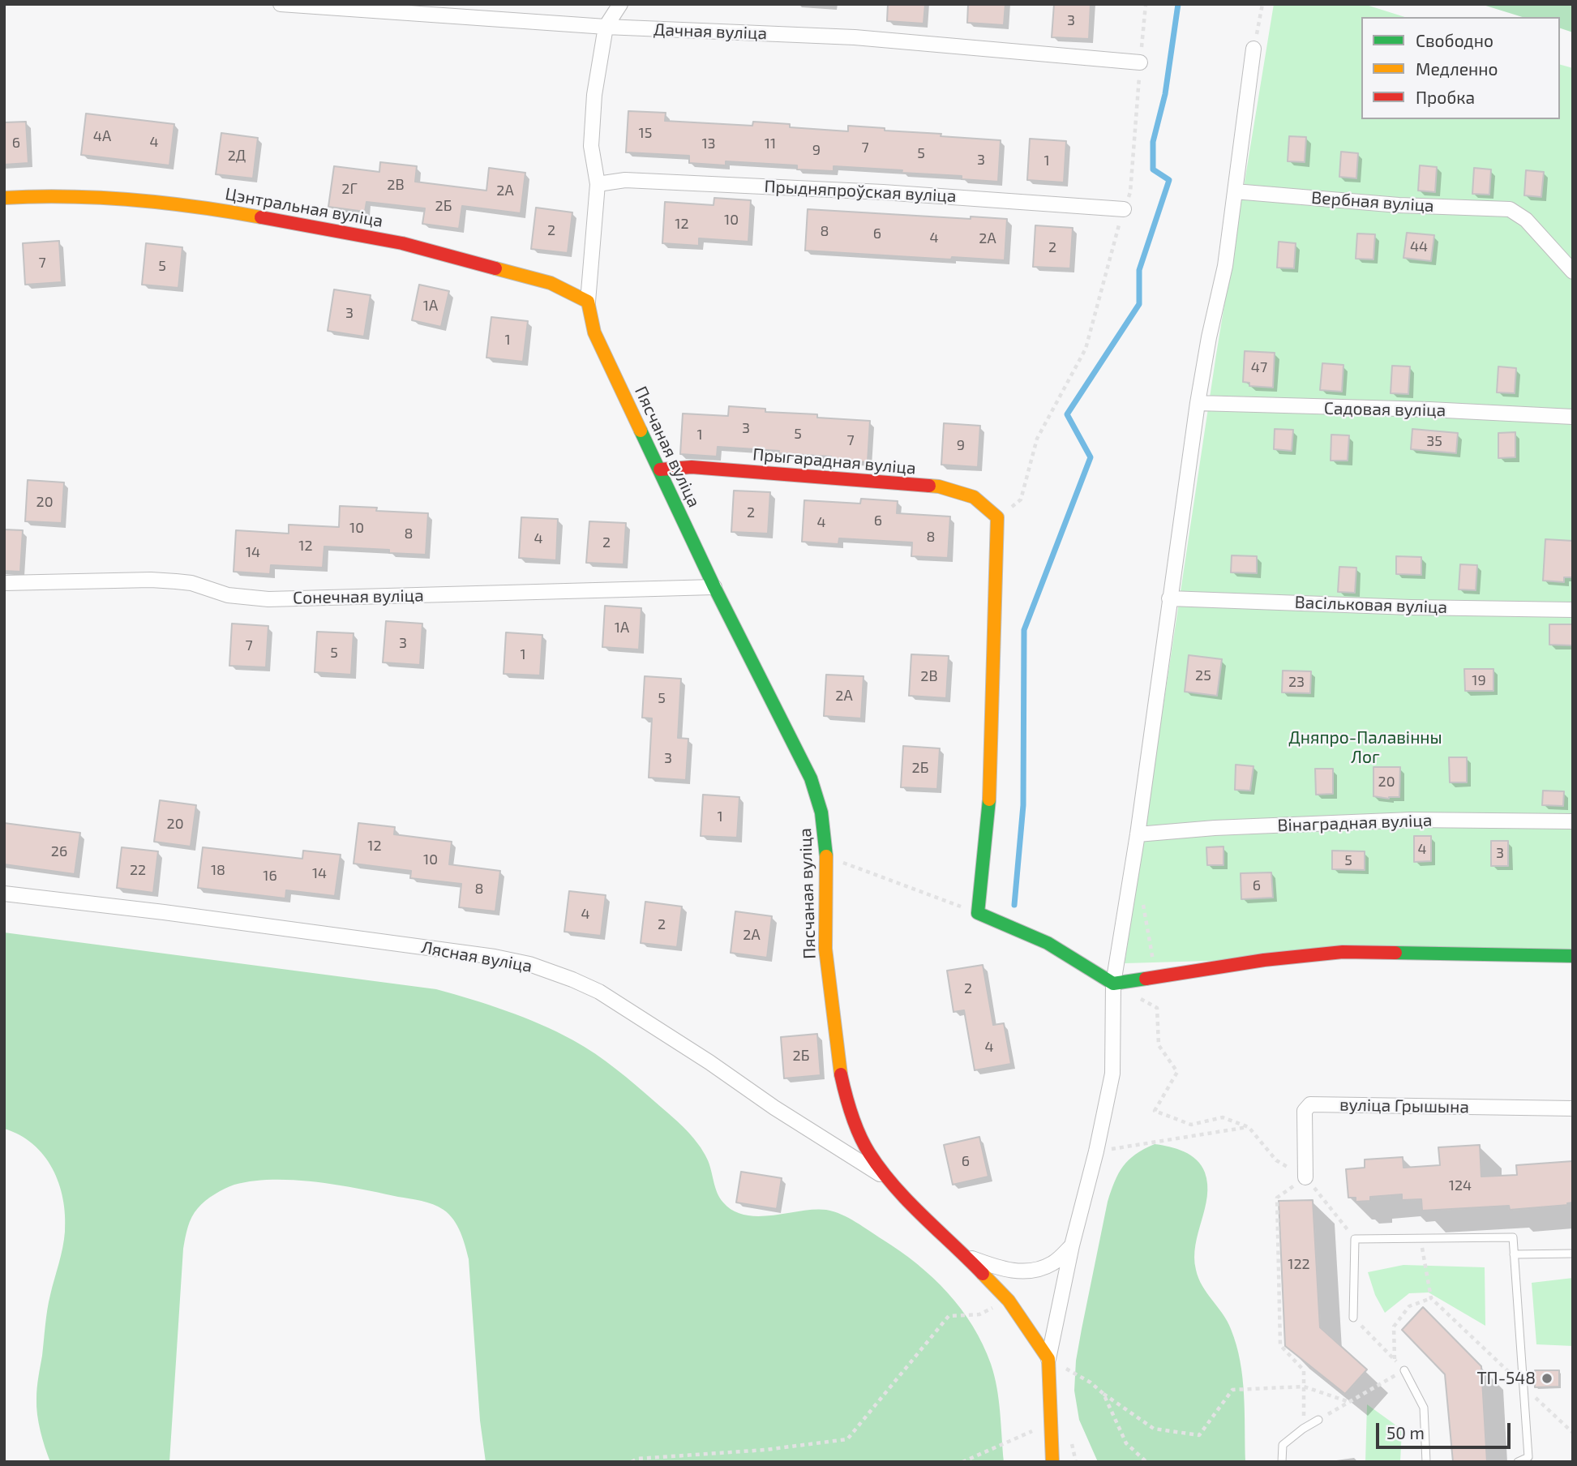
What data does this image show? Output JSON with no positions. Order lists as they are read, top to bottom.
{
  "streets": {
    "street": [
      "Дачная вуліца",
      "Прыдняпроўская вуліца",
      "Вербная вуліца",
      "Цэнтральная вуліца",
      "Садовая вуліца",
      "Пясчаная вуліца",
      "Прыгарадная вуліца",
      "Сонечная вуліца",
      "Васільковая вуліца",
      "Вінаградная вуліца",
      "Лясная вуліца",
      "вуліца Грышына"
    ]
  },
  "crossings": [
    ["Цэнтральная вуліца", "Пясчаная вуліца"],
    ["Пясчаная вуліца", "Прыгарадная вуліца"],
    ["Пясчаная вуліца", "Сонечная вуліца"],
    ["Пясчаная вуліца", "Лясная вуліца"]
  ],
  "parks": ["Дняпро-Палавінны Лог"],
  "places": ["ТП-548"],
  "house_numbers": [
    "3",
    "15",
    "4А",
    "4",
    "6",
    "13",
    "11",
    "7",
    "9",
    "5",
    "2Д",
    "3",
    "1",
    "2В",
    "2Г",
    "2А",
    "2Б",
    "10",
    "12",
    "2",
    "8",
    "6",
    "4",
    "2А",
    "44",
    "2",
    "7",
    "5",
    "1А",
    "3",
    "1",
    "47",
    "3",
    "5",
    "1",
    "7",
    "35",
    "9",
    "20",
    "2",
    "6",
    "4",
    "10",
    "8",
    "8",
    "4",
    "2",
    "12",
    "14",
    "1А",
    "3",
    "7",
    "5",
    "1",
    "25",
    "2В",
    "19",
    "23",
    "2А",
    "5",
    "3",
    "2Б",
    "20",
    "1",
    "20",
    "12",
    "4",
    "26",
    "3",
    "10",
    "5",
    "22",
    "18",
    "14",
    "16",
    "6",
    "8",
    "4",
    "2",
    "2А",
    "2",
    "4",
    "2Б",
    "6",
    "124",
    "122"
  ],
  "legend": ["Свободно", "Медленно", "Пробка"],
  "scale_bar": "50 m"
}
